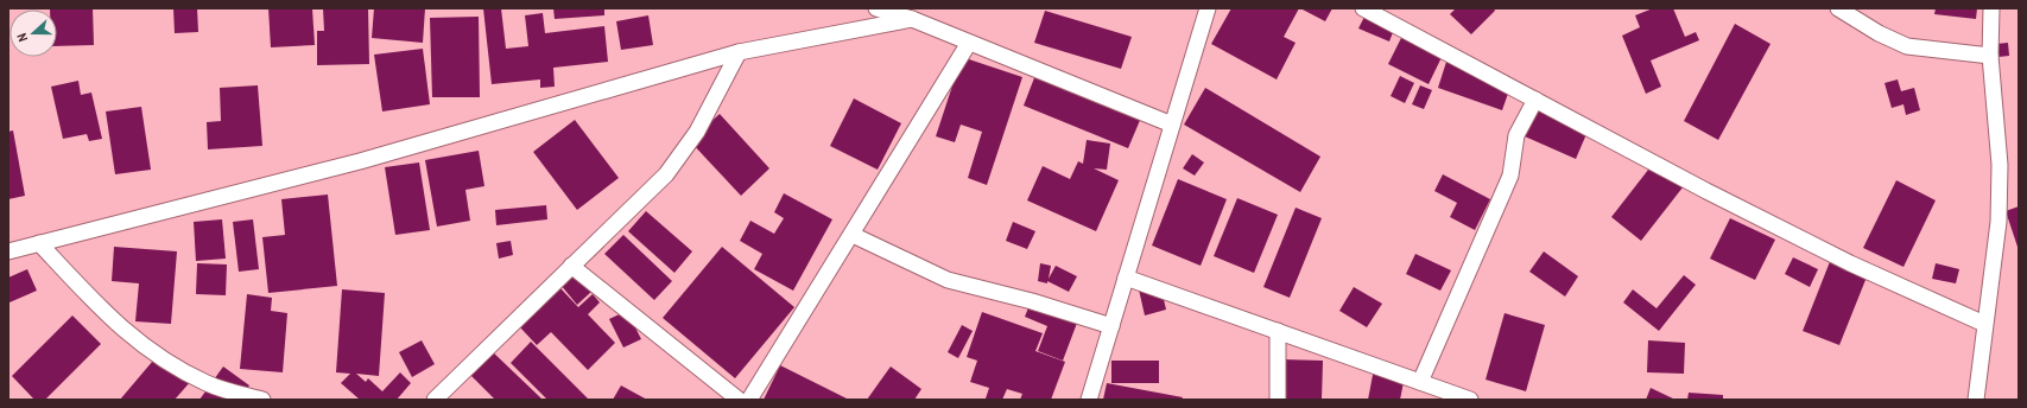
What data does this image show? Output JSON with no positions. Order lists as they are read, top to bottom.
{
  "north": "left"
}
